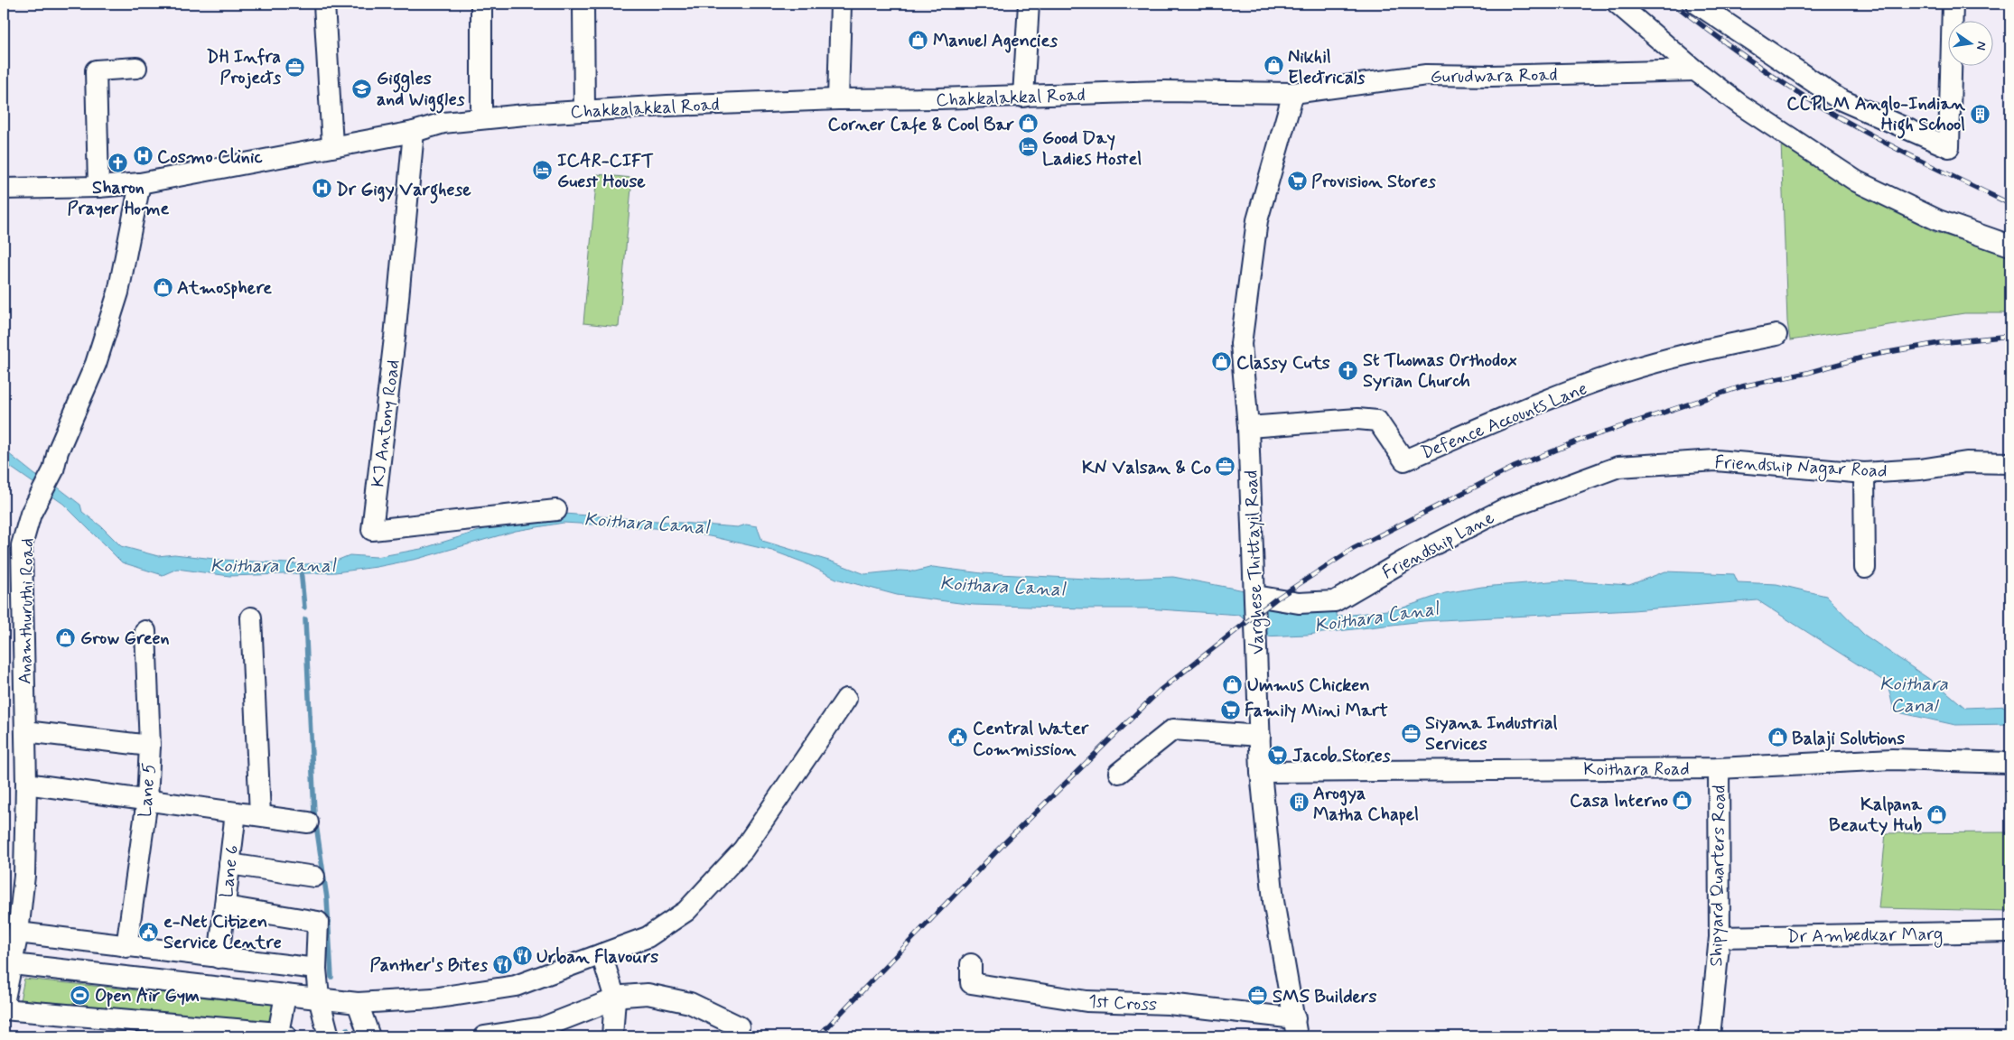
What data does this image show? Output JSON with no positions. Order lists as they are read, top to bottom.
{
  "streets": {
    "street": [
      "Gurudwara Road",
      "Chakkalakkal Road",
      "Defence Accounts Lane",
      "KJ Antony Road",
      "Friendship Nagar Road",
      "Friendship Lane",
      "Varghese Thittayil Road",
      "Anamthuruthi Road",
      "Koithara Road",
      "Lane 5",
      "Lane 6",
      "Shipyard Quarters Road",
      "Dr Ambedkar Marg",
      "1st Cross"
    ]
  },
  "crossings": [
    ["Gurudwara Road", "Chakkalakkal Road"],
    ["Gurudwara Road", "Varghese Thittayil Road"],
    ["Chakkalakkal Road", "KJ Antony Road"],
    ["Chakkalakkal Road", "Varghese Thittayil Road"],
    ["Chakkalakkal Road", "Anamthuruthi Road"],
    ["Defence Accounts Lane", "Varghese Thittayil Road"],
    ["Friendship Nagar Road", "Friendship Lane"],
    ["Friendship Lane", "Varghese Thittayil Road"],
    ["Varghese Thittayil Road", "Koithara Road"],
    ["Varghese Thittayil Road", "1st Cross"],
    ["Koithara Road", "Shipyard Quarters Road"],
    ["Shipyard Quarters Road", "Dr Ambedkar Marg"]
  ],
  "water": ["Koithara Canal"],
  "places": {
    "shop": [
      "Manuel Agencies",
      "Nikhil Electricals",
      "Corner Cafe & Cool Bar",
      "Atmosphere",
      "Classy Cuts",
      "Grow Green",
      "Ummus Chicken",
      "Balaji Solutions",
      "Casa Interno",
      "Kalpana Beauty Hub"
    ],
    "office": [
      "DH Infra Projects",
      "KN Valsan & Co",
      "Siyana Industrial Services",
      "SMS Builders"
    ],
    "school or university": ["Giggles and Wiggles"],
    "building": ["CCPLM Anglo-Indian High School", "Arogya Matha Chapel"],
    "hotel": ["Good Day Ladies Hostel", "ICAR-CIFT Guest House"],
    "hospital": ["Cosmo Clinic", "Dr Gigy Varghese"],
    "church": ["Sharon Prayer Home", "St Thomas Orthodox Syrian Church"],
    "supermarket": ["Provision Stores", "Family Mini Mart", "Jacob Stores"],
    "public building": ["Central Water Commission", "e-Net Citizen Service Centre"],
    "restaurant": ["Urban Flavours", "Panther's Bites"],
    "sports": ["Open Air Gym"]
  },
  "north": "right"
}
